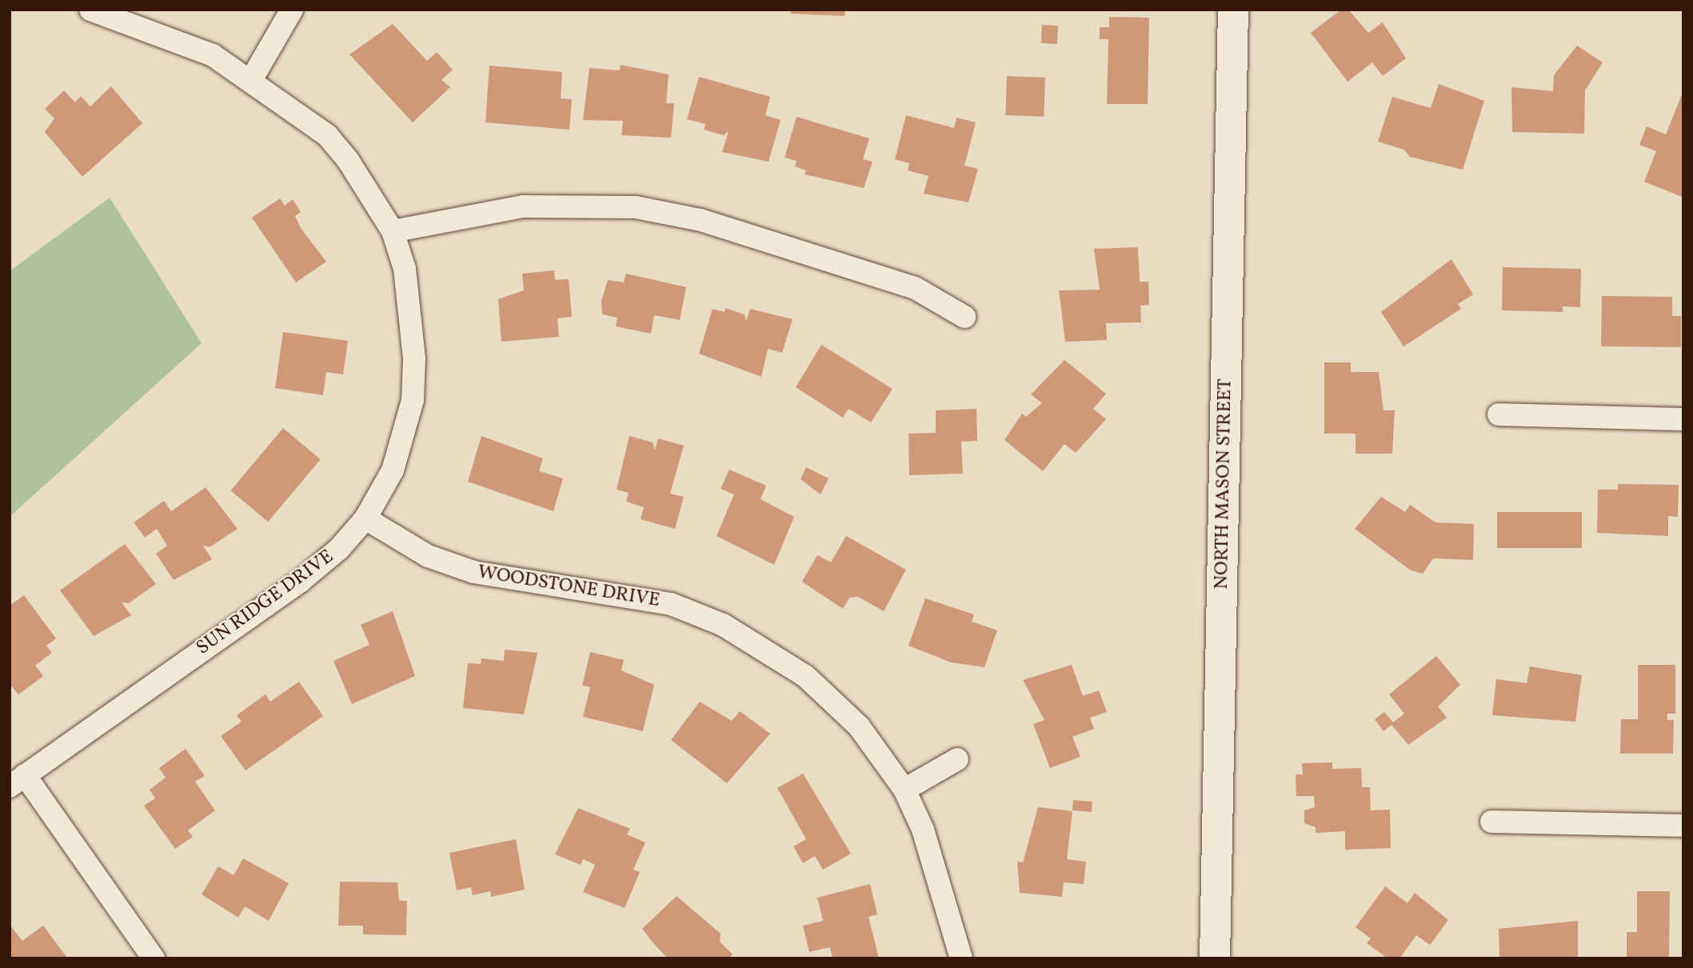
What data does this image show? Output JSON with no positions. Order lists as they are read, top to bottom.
{
  "streets": {
    "street": ["NORTH MASON STREET", "WOODSTONE DRIVE", "SUN RIDGE DRIVE"]
  },
  "crossings": [
    ["WOODSTONE DRIVE", "SUN RIDGE DRIVE"]
  ]
}
